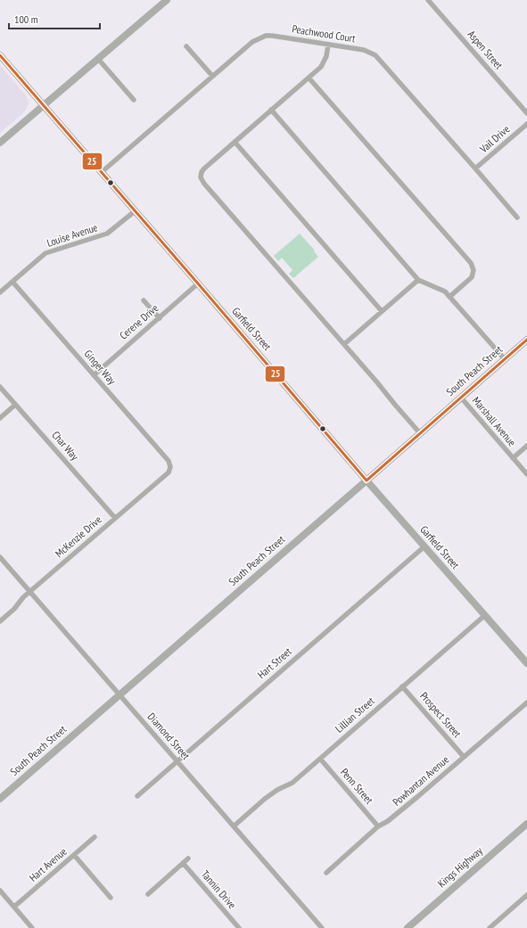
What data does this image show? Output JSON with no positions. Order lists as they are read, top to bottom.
{
  "streets": {
    "main road": ["Garfield Street", "South Peach Street", "Kings Highway"],
    "street": [
      "Peachwood Court",
      "Aspen Street",
      "Vail Drive",
      "Louise Avenue",
      "Cerene Drive",
      "Ginger Way",
      "Marshall Avenue",
      "Char Way",
      "McKenzie Drive",
      "Hart Street",
      "Lillian Street",
      "Prospect Street",
      "Diamond Street",
      "Powhantan Avenue",
      "Penn Street",
      "Hart Avenue",
      "Tannin Drive"
    ]
  },
  "crossings": [
    ["Peachwood Court", "Vail Drive"],
    ["Peachwood Court", "Garfield Street"],
    ["Louise Avenue", "Garfield Street"],
    ["Louise Avenue", "Ginger Way"],
    ["Cerene Drive", "Garfield Street"],
    ["Cerene Drive", "Ginger Way"],
    ["Garfield Street", "South Peach Street"],
    ["Garfield Street", "Hart Street"],
    ["Garfield Street", "Lillian Street"],
    ["Ginger Way", "McKenzie Drive"],
    ["South Peach Street", "Marshall Avenue"],
    ["South Peach Street", "Diamond Street"],
    ["Char Way", "McKenzie Drive"],
    ["McKenzie Drive", "Diamond Street"],
    ["Hart Street", "Diamond Street"],
    ["Lillian Street", "Prospect Street"],
    ["Lillian Street", "Diamond Street"],
    ["Lillian Street", "Penn Street"],
    ["Prospect Street", "Powhantan Avenue"],
    ["Powhantan Avenue", "Penn Street"]
  ],
  "lines": ["transit line 25"],
  "scale_bar": "100 m"
}
